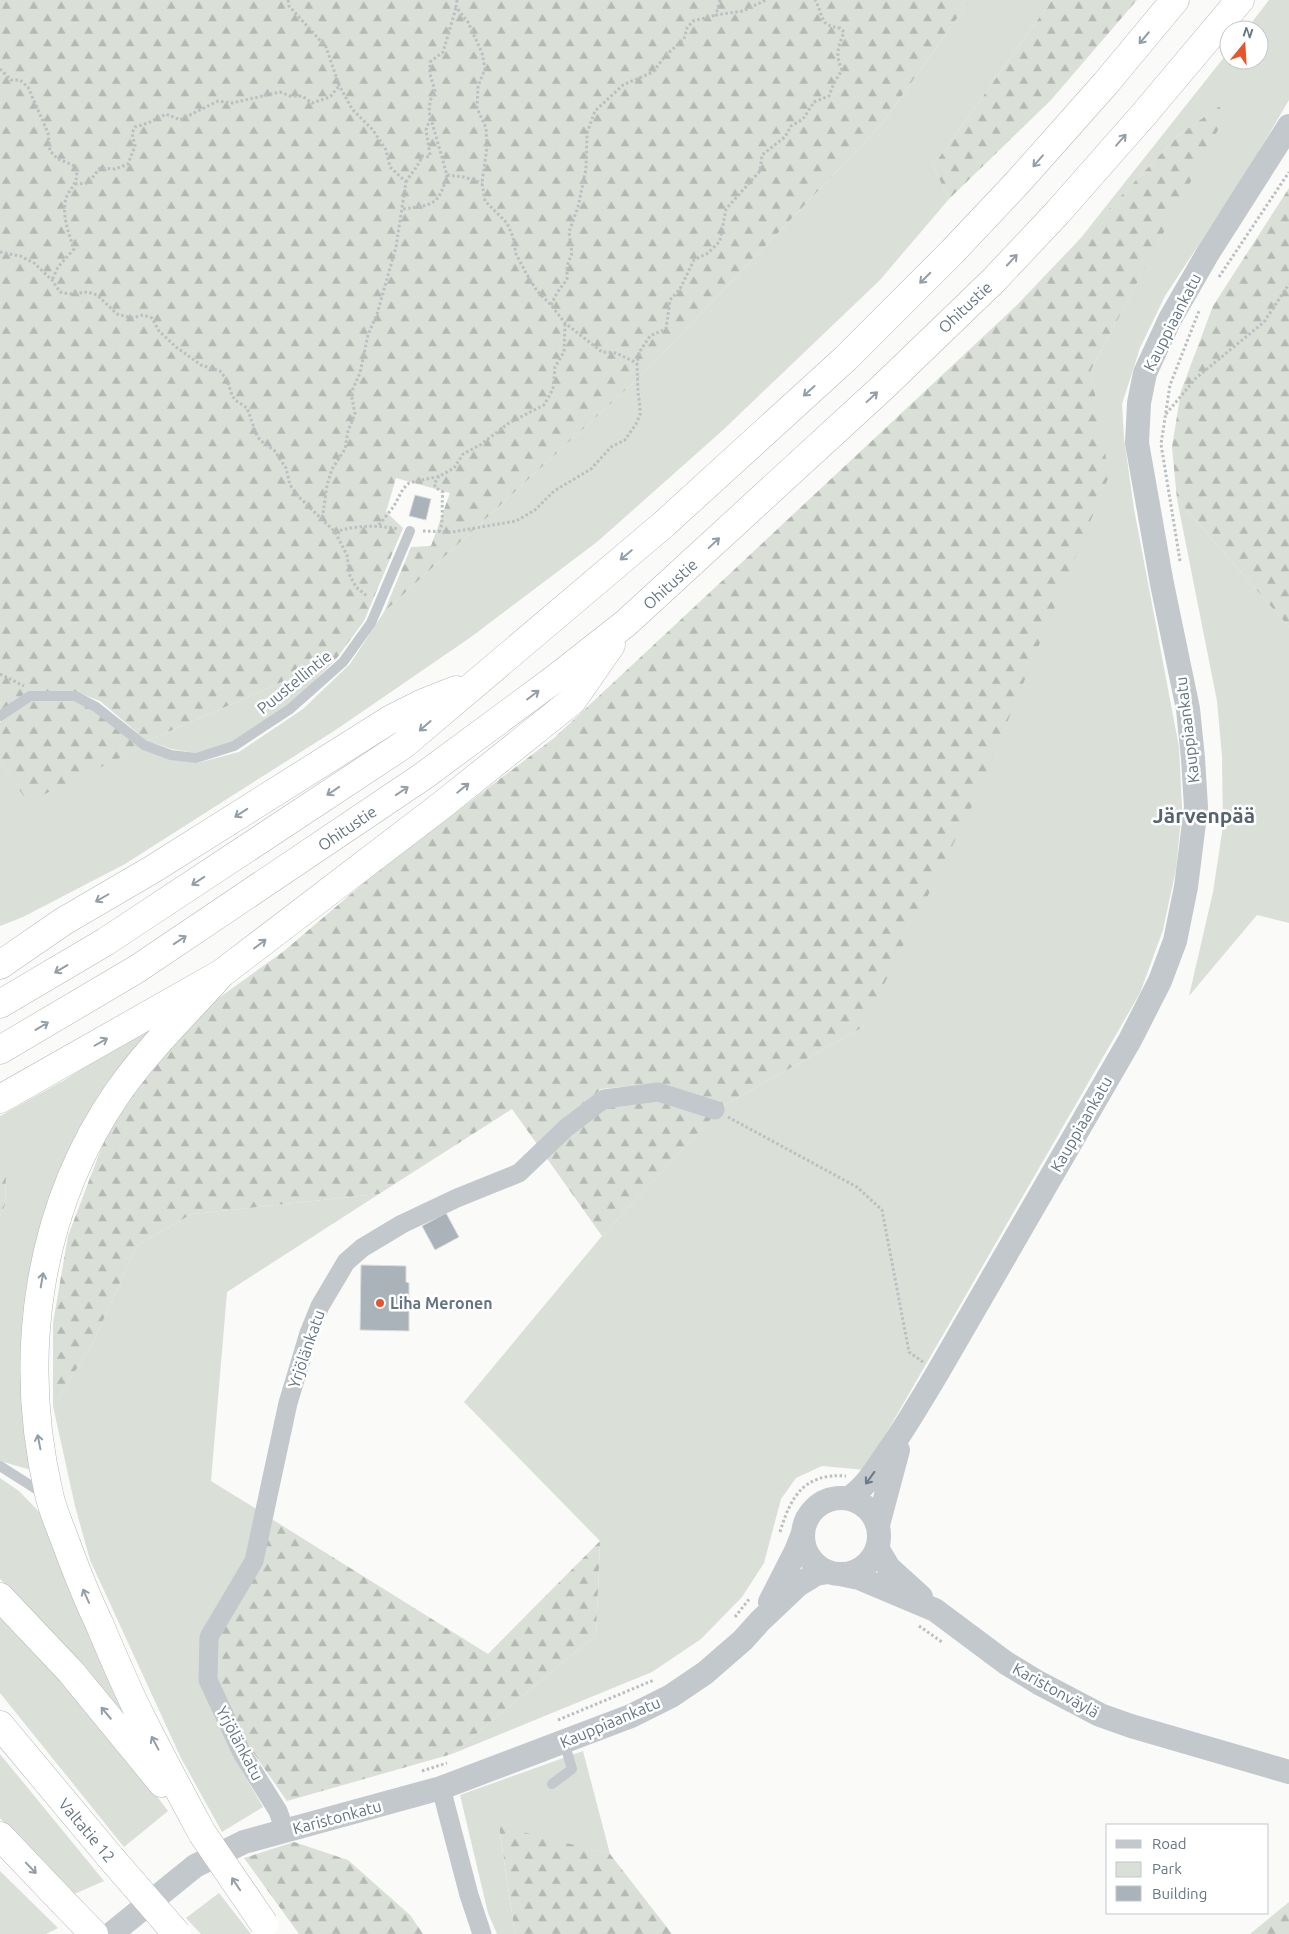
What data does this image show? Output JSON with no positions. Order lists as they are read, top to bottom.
{
  "streets": {
    "highway": ["Ohitustie", "Valtatie 12"],
    "street": [
      "Kauppiaankatu",
      "Yrjölänkatu",
      "Karistonväylä",
      "Karistonkatu"
    ],
    "lane": ["Puustellintie"]
  },
  "crossings": [
    ["Kauppiaankatu", "Karistonväylä"],
    ["Kauppiaankatu", "Karistonkatu"],
    ["Yrjölänkatu", "Karistonkatu"]
  ],
  "districts": ["Järvenpää"],
  "places": ["Liha Meronen"],
  "legend": ["Road", "Park", "Building"],
  "north": "top"
}
